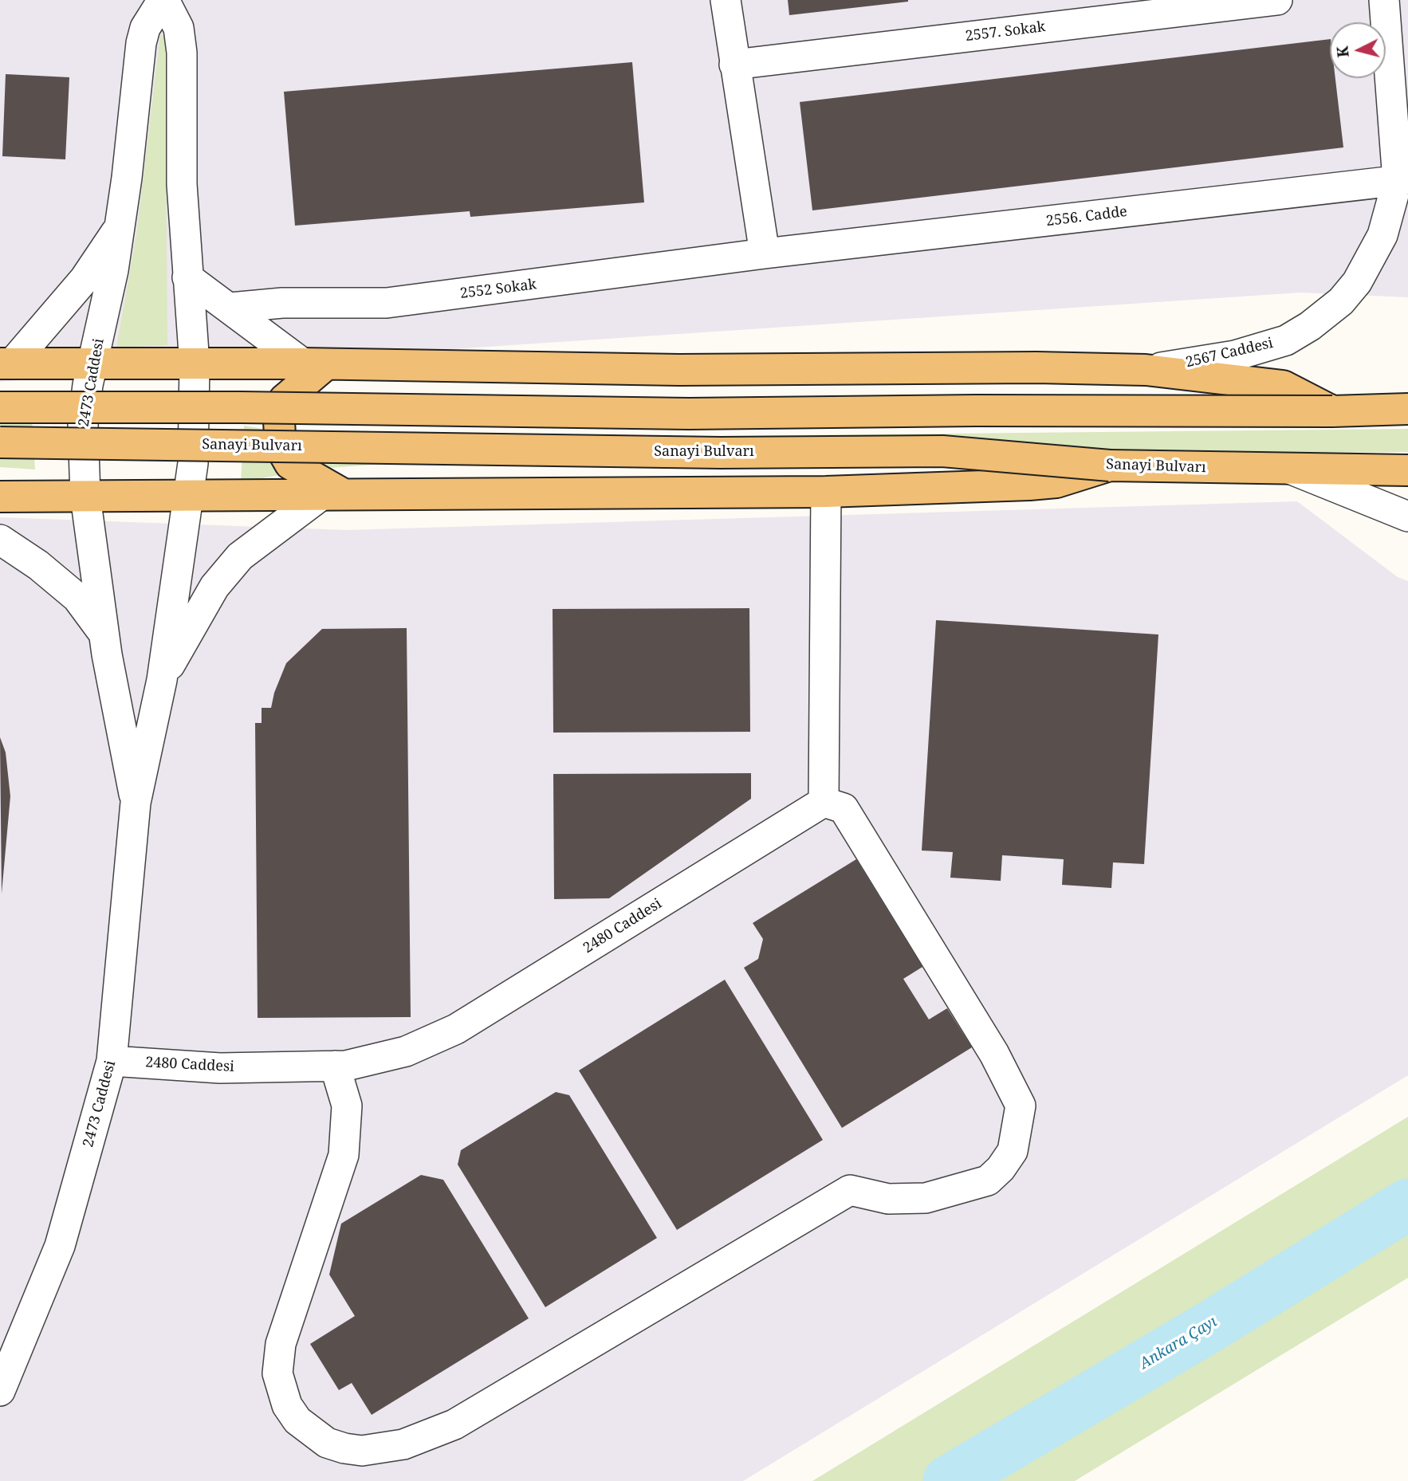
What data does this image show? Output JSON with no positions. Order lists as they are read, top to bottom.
{
  "streets": {
    "main road": ["Sanayi Bulvarı"],
    "street": [
      "2557. Sokak",
      "2556. Cadde",
      "2552 Sokak",
      "2567 Caddesi",
      "2473 Caddesi",
      "2480 Caddesi"
    ]
  },
  "crossings": [
    ["2556. Cadde", "2552 Sokak"],
    ["2556. Cadde", "2567 Caddesi"],
    ["2473 Caddesi", "2480 Caddesi"]
  ],
  "water": ["Ankara Çayı"],
  "north": "left"
}
